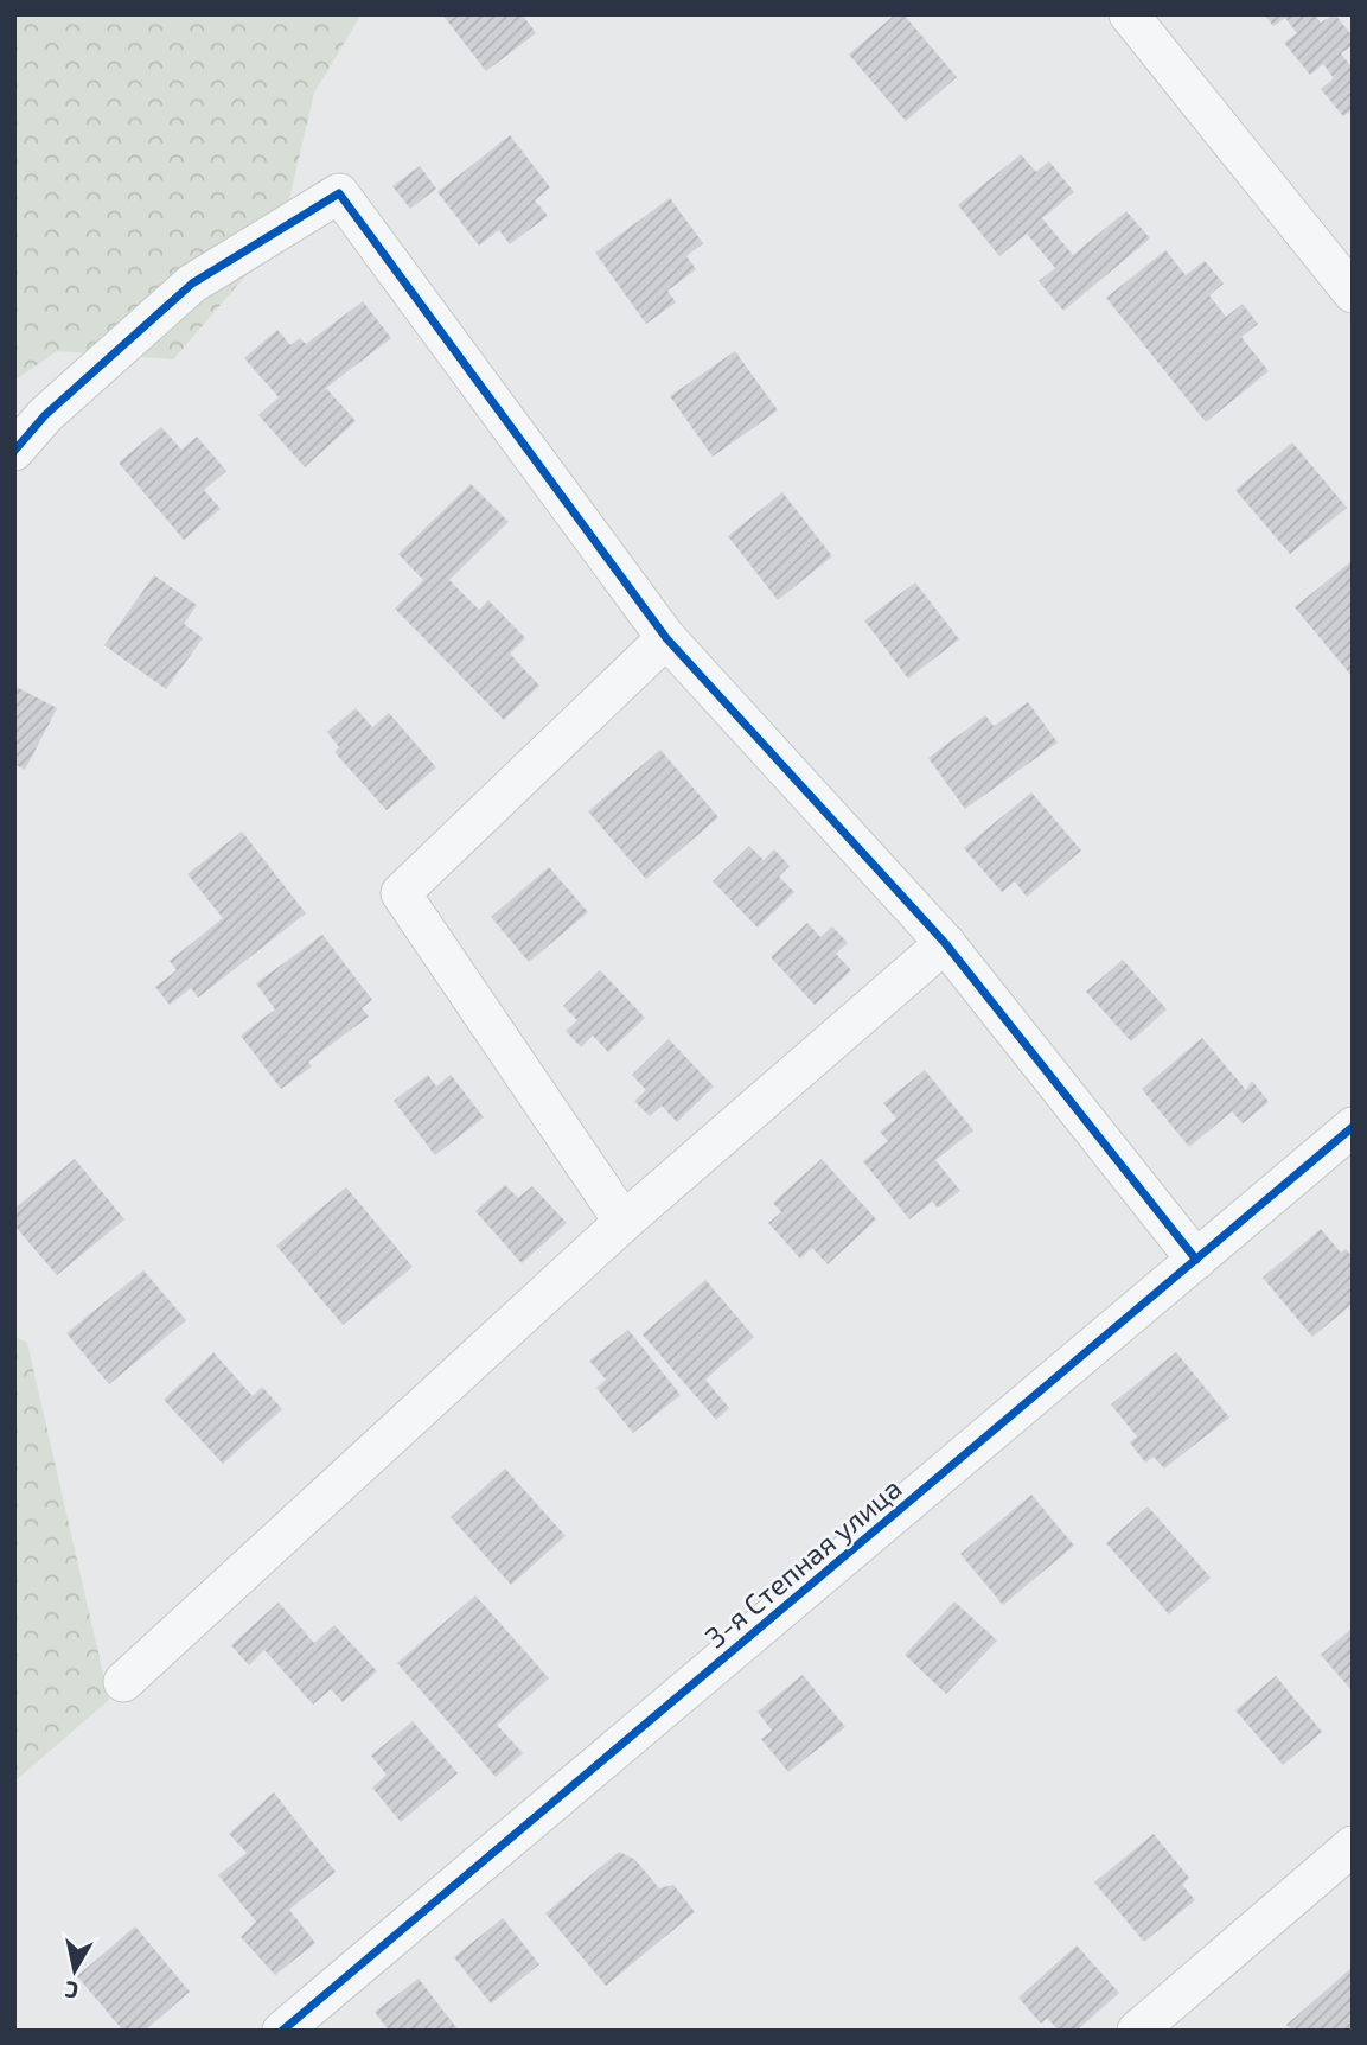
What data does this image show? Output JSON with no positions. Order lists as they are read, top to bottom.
{
  "streets": {
    "street": ["3-я Степная улица"]
  },
  "north": "bottom"
}
